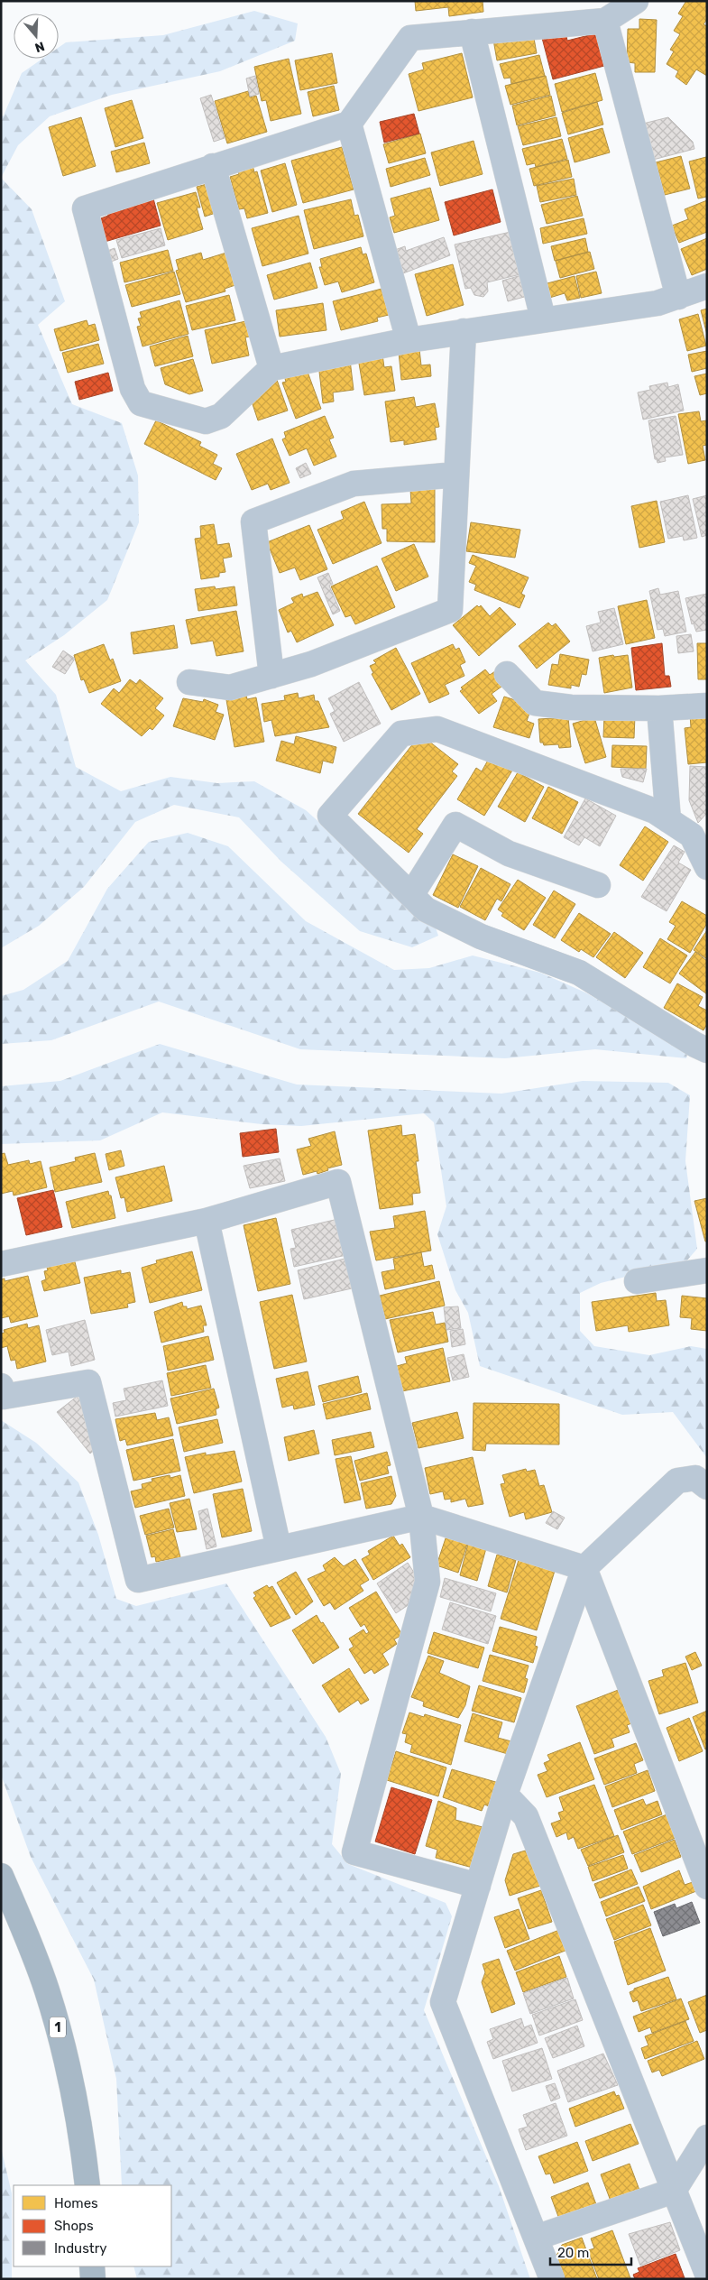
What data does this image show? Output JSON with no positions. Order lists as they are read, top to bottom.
{
  "streets": {
    "highway": ["1"]
  },
  "legend": ["Homes", "Shops", "Industry"],
  "scale_bar": "20 m",
  "north": "bottom"
}
